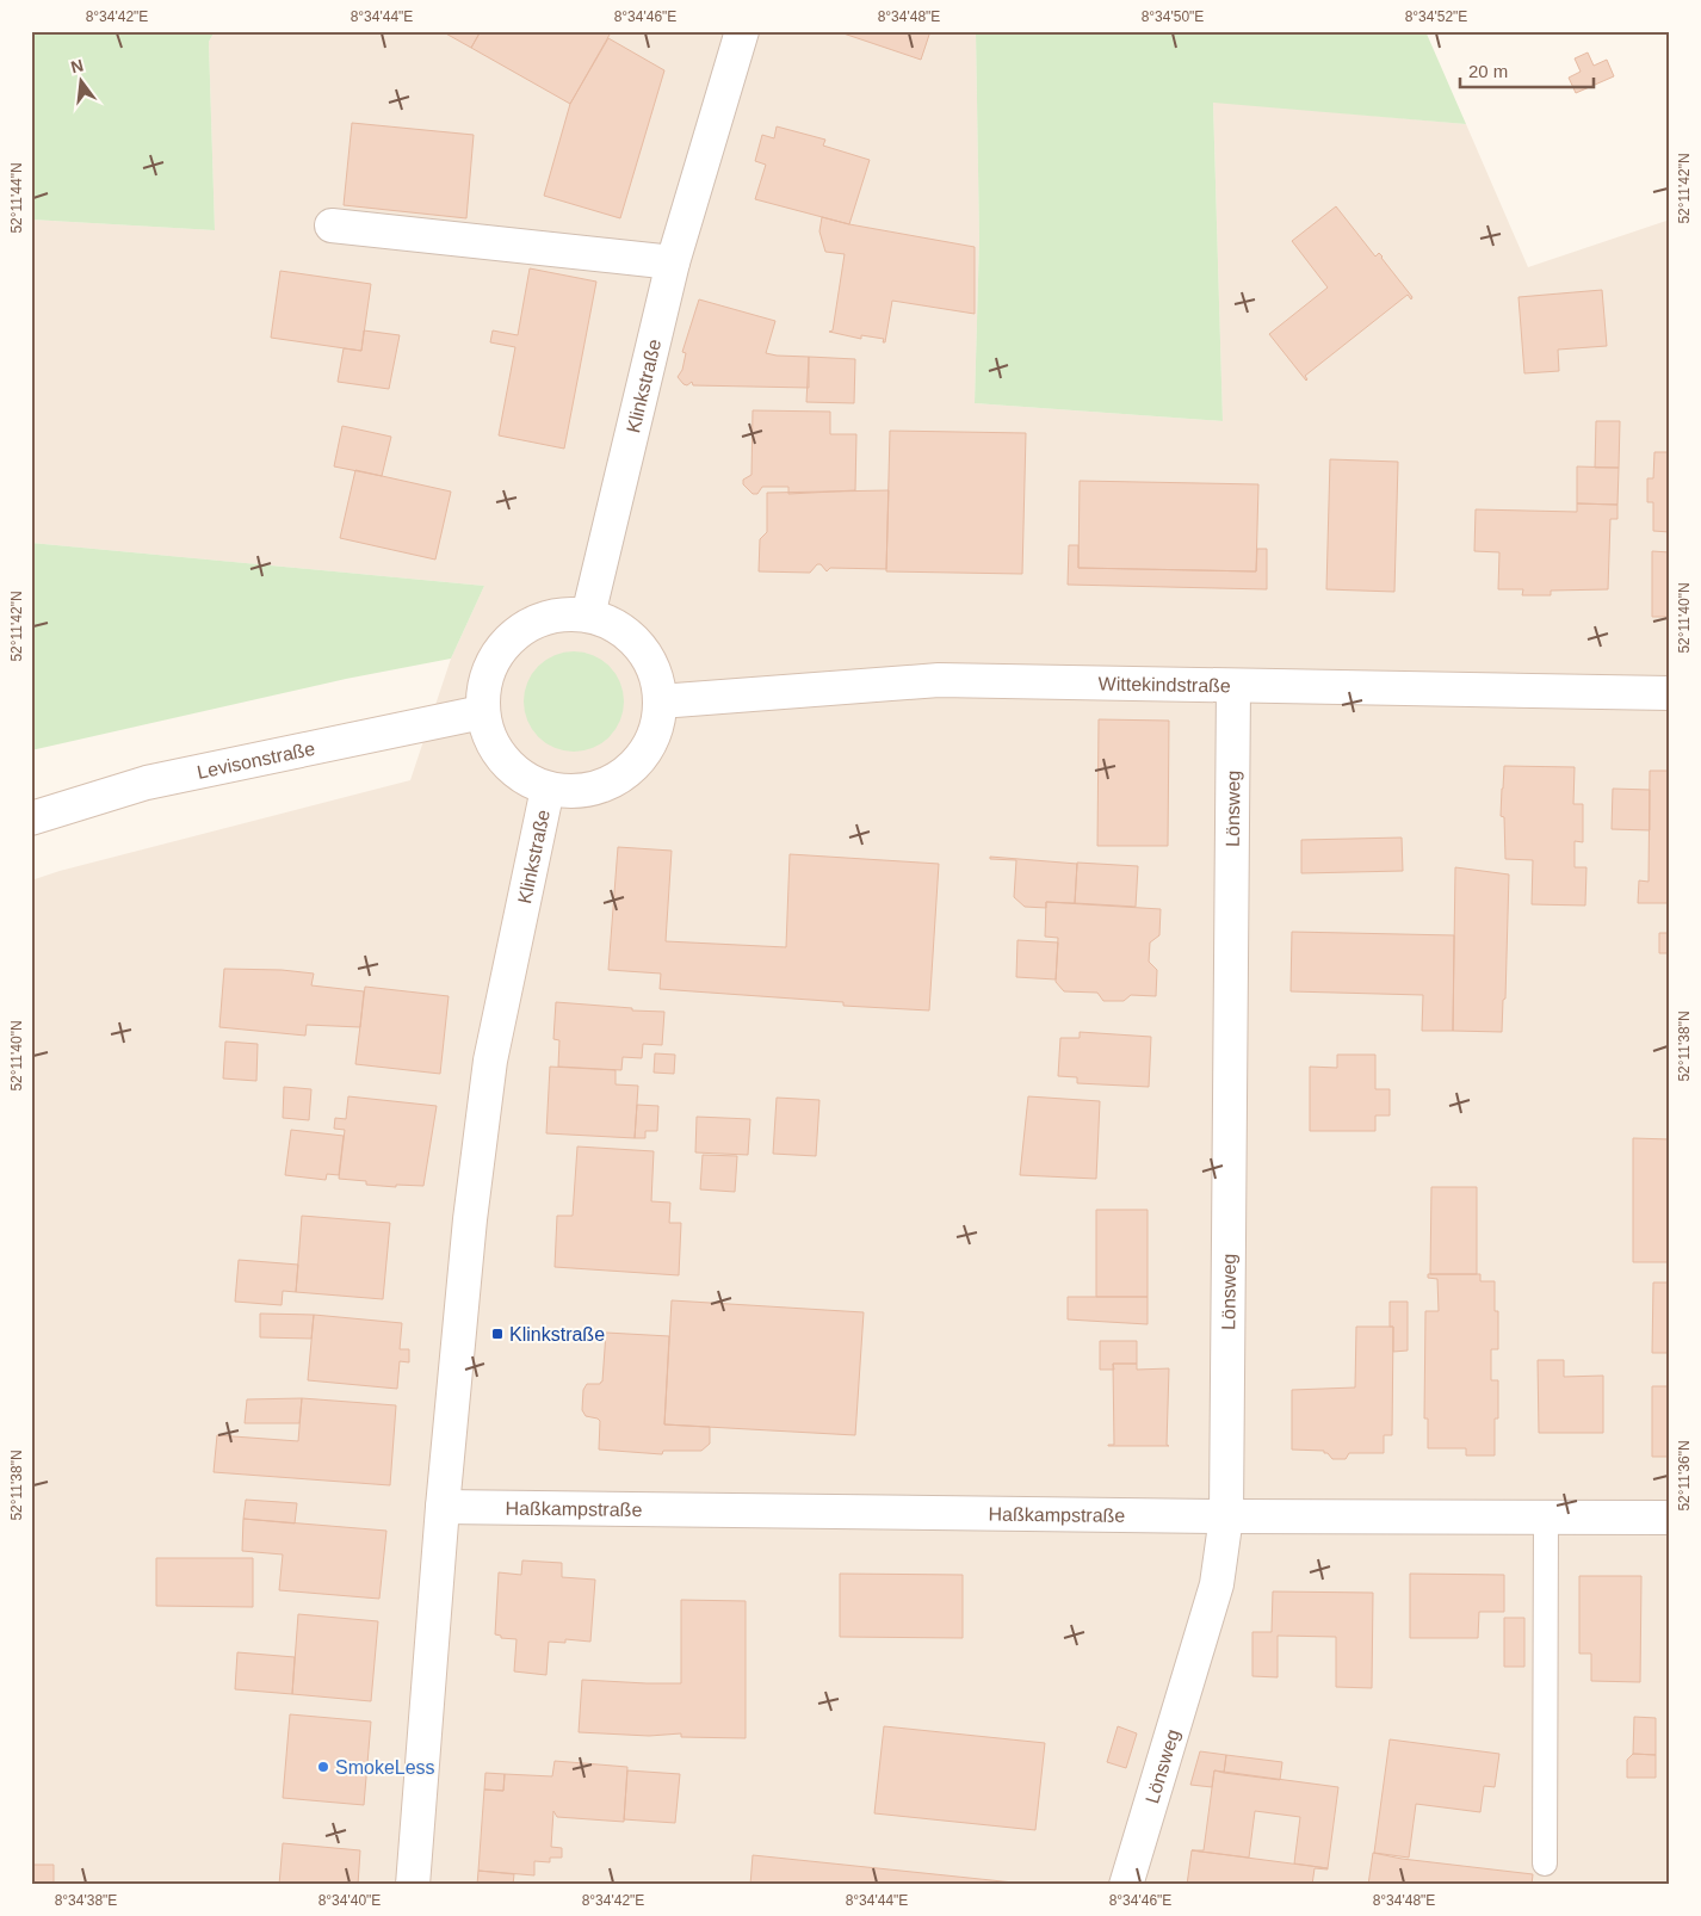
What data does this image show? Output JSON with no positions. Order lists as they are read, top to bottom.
{
  "streets": {
    "street": [
      "Klinkstraße",
      "Wittekindstraße",
      "Levisonstraße",
      "Lönsweg",
      "Haßkampstraße"
    ]
  },
  "crossings": [
    ["Klinkstraße", "Wittekindstraße"],
    ["Klinkstraße", "Levisonstraße"],
    ["Klinkstraße", "Haßkampstraße"],
    ["Wittekindstraße", "Levisonstraße"],
    ["Wittekindstraße", "Lönsweg"],
    ["Lönsweg", "Haßkampstraße"]
  ],
  "places": {
    "transit": ["Klinkstraße"],
    "other": ["SmokeLess"]
  },
  "scale_bar": "20 m",
  "north": "top",
  "coordinates": [
    "8°34'42\"E",
    "8°34'44\"E",
    "8°34'46\"E",
    "8°34'48\"E",
    "8°34'50\"E",
    "8°34'52\"E",
    "52°11'42\"N",
    "52°11'44\"N",
    "52°11'40\"N",
    "52°11'38\"N",
    "52°11'36\"N",
    "8°34'38\"E",
    "8°34'40\"E"
  ]
}
